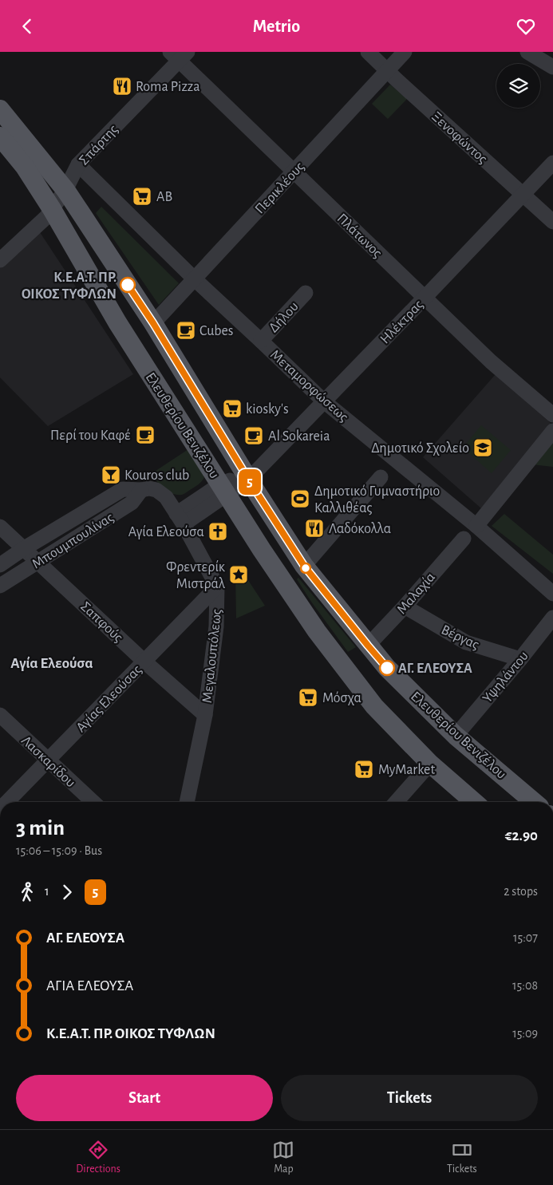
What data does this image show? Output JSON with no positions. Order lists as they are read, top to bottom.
{
  "streets": {
    "main road": ["Ελευθερίου Βενιζέλου"],
    "street": [
      "Ξενοφώντος",
      "Σπάρτης",
      "Περικλέους",
      "Πλάτωνος",
      "Δήλου",
      "Ηλέκτρας",
      "Μεταμορφώσεως",
      "Μπουμπουλίνας",
      "Μαλαχία",
      "Σαπφούς",
      "Βέργας",
      "Μεγαλουπόλεως",
      "Υψηλάντου",
      "Αγίας Ελεούσας",
      "Λασκαρίδου"
    ]
  },
  "crossings": [
    ["Ξενοφώντος", "Περικλέους"],
    ["Ξενοφώντος", "Ηλέκτρας"],
    ["Σπάρτης", "Πλάτωνος"],
    ["Σπάρτης", "Μεταμορφώσεως"],
    ["Σπάρτης", "Ελευθερίου Βενιζέλου"],
    ["Περικλέους", "Πλάτωνος"],
    ["Περικλέους", "Μεταμορφώσεως"],
    ["Περικλέους", "Ελευθερίου Βενιζέλου"],
    ["Πλάτωνος", "Ηλέκτρας"],
    ["Δήλου", "Μεταμορφώσεως"],
    ["Ηλέκτρας", "Μεταμορφώσεως"],
    ["Ηλέκτρας", "Ελευθερίου Βενιζέλου"],
    ["Ελευθερίου Βενιζέλου", "Μαλαχία"],
    ["Ελευθερίου Βενιζέλου", "Υψηλάντου"],
    ["Μπουμπουλίνας", "Σαπφούς"],
    ["Μπουμπουλίνας", "Μεγαλουπόλεως"],
    ["Μαλαχία", "Βέργας"],
    ["Σαπφούς", "Μεγαλουπόλεως"],
    ["Σαπφούς", "Αγίας Ελεούσας"],
    ["Βέργας", "Υψηλάντου"],
    ["Μεγαλουπόλεως", "Αγίας Ελεούσας"],
    ["Αγίας Ελεούσας", "Λασκαρίδου"]
  ],
  "districts": ["Αγία Ελεούσα"],
  "places": {
    "restaurant": ["Roma Pizza", "Λαδόκολλα"],
    "supermarket": [
      "AB",
      "kiosky's",
      "Μόσχα",
      "MyMarket"
    ],
    "other": ["Κ.Ε.Α.Τ. ΠΡ. ΟΙΚΟΣ ΤΥΦΛΩΝ", "ΑΓ. ΕΛΕΟΥΣΑ"],
    "cafe": ["Cubes", "Περί του Καφέ", "Al Sokareia"],
    "school or university": ["Δημοτικό Σχολείο"],
    "bar": ["Kouros club"],
    "sports": ["Δημοτικό Γυμναστήριο Καλλιθέας"],
    "church": ["Αγία Ελεούσα"],
    "place": ["Φρεντερίκ Μιστράλ"]
  },
  "lines": ["bus line 5"],
  "page": {
    "header": "Metrio",
    "on_map": "5",
    "heading": ["3 min", "15:06 – 15:09 · Bus", "€2.90"],
    "legs": ["1", "5", "2 stops"],
    "list": [
      {
        "name": "ΑΓ. ΕΛΕΟΥΣΑ",
        "value": "15:07"
      },
      {
        "name": "ΑΓΙΑ ΕΛΕΟΥΣΑ",
        "value": "15:08"
      },
      {
        "name": "Κ.Ε.Α.Τ. ΠΡ. ΟΙΚΟΣ ΤΥΦΛΩΝ",
        "value": "15:09"
      }
    ],
    "buttons": ["Start", "Tickets"],
    "tabs": ["Directions", "Map", "Tickets"]
  }
}
